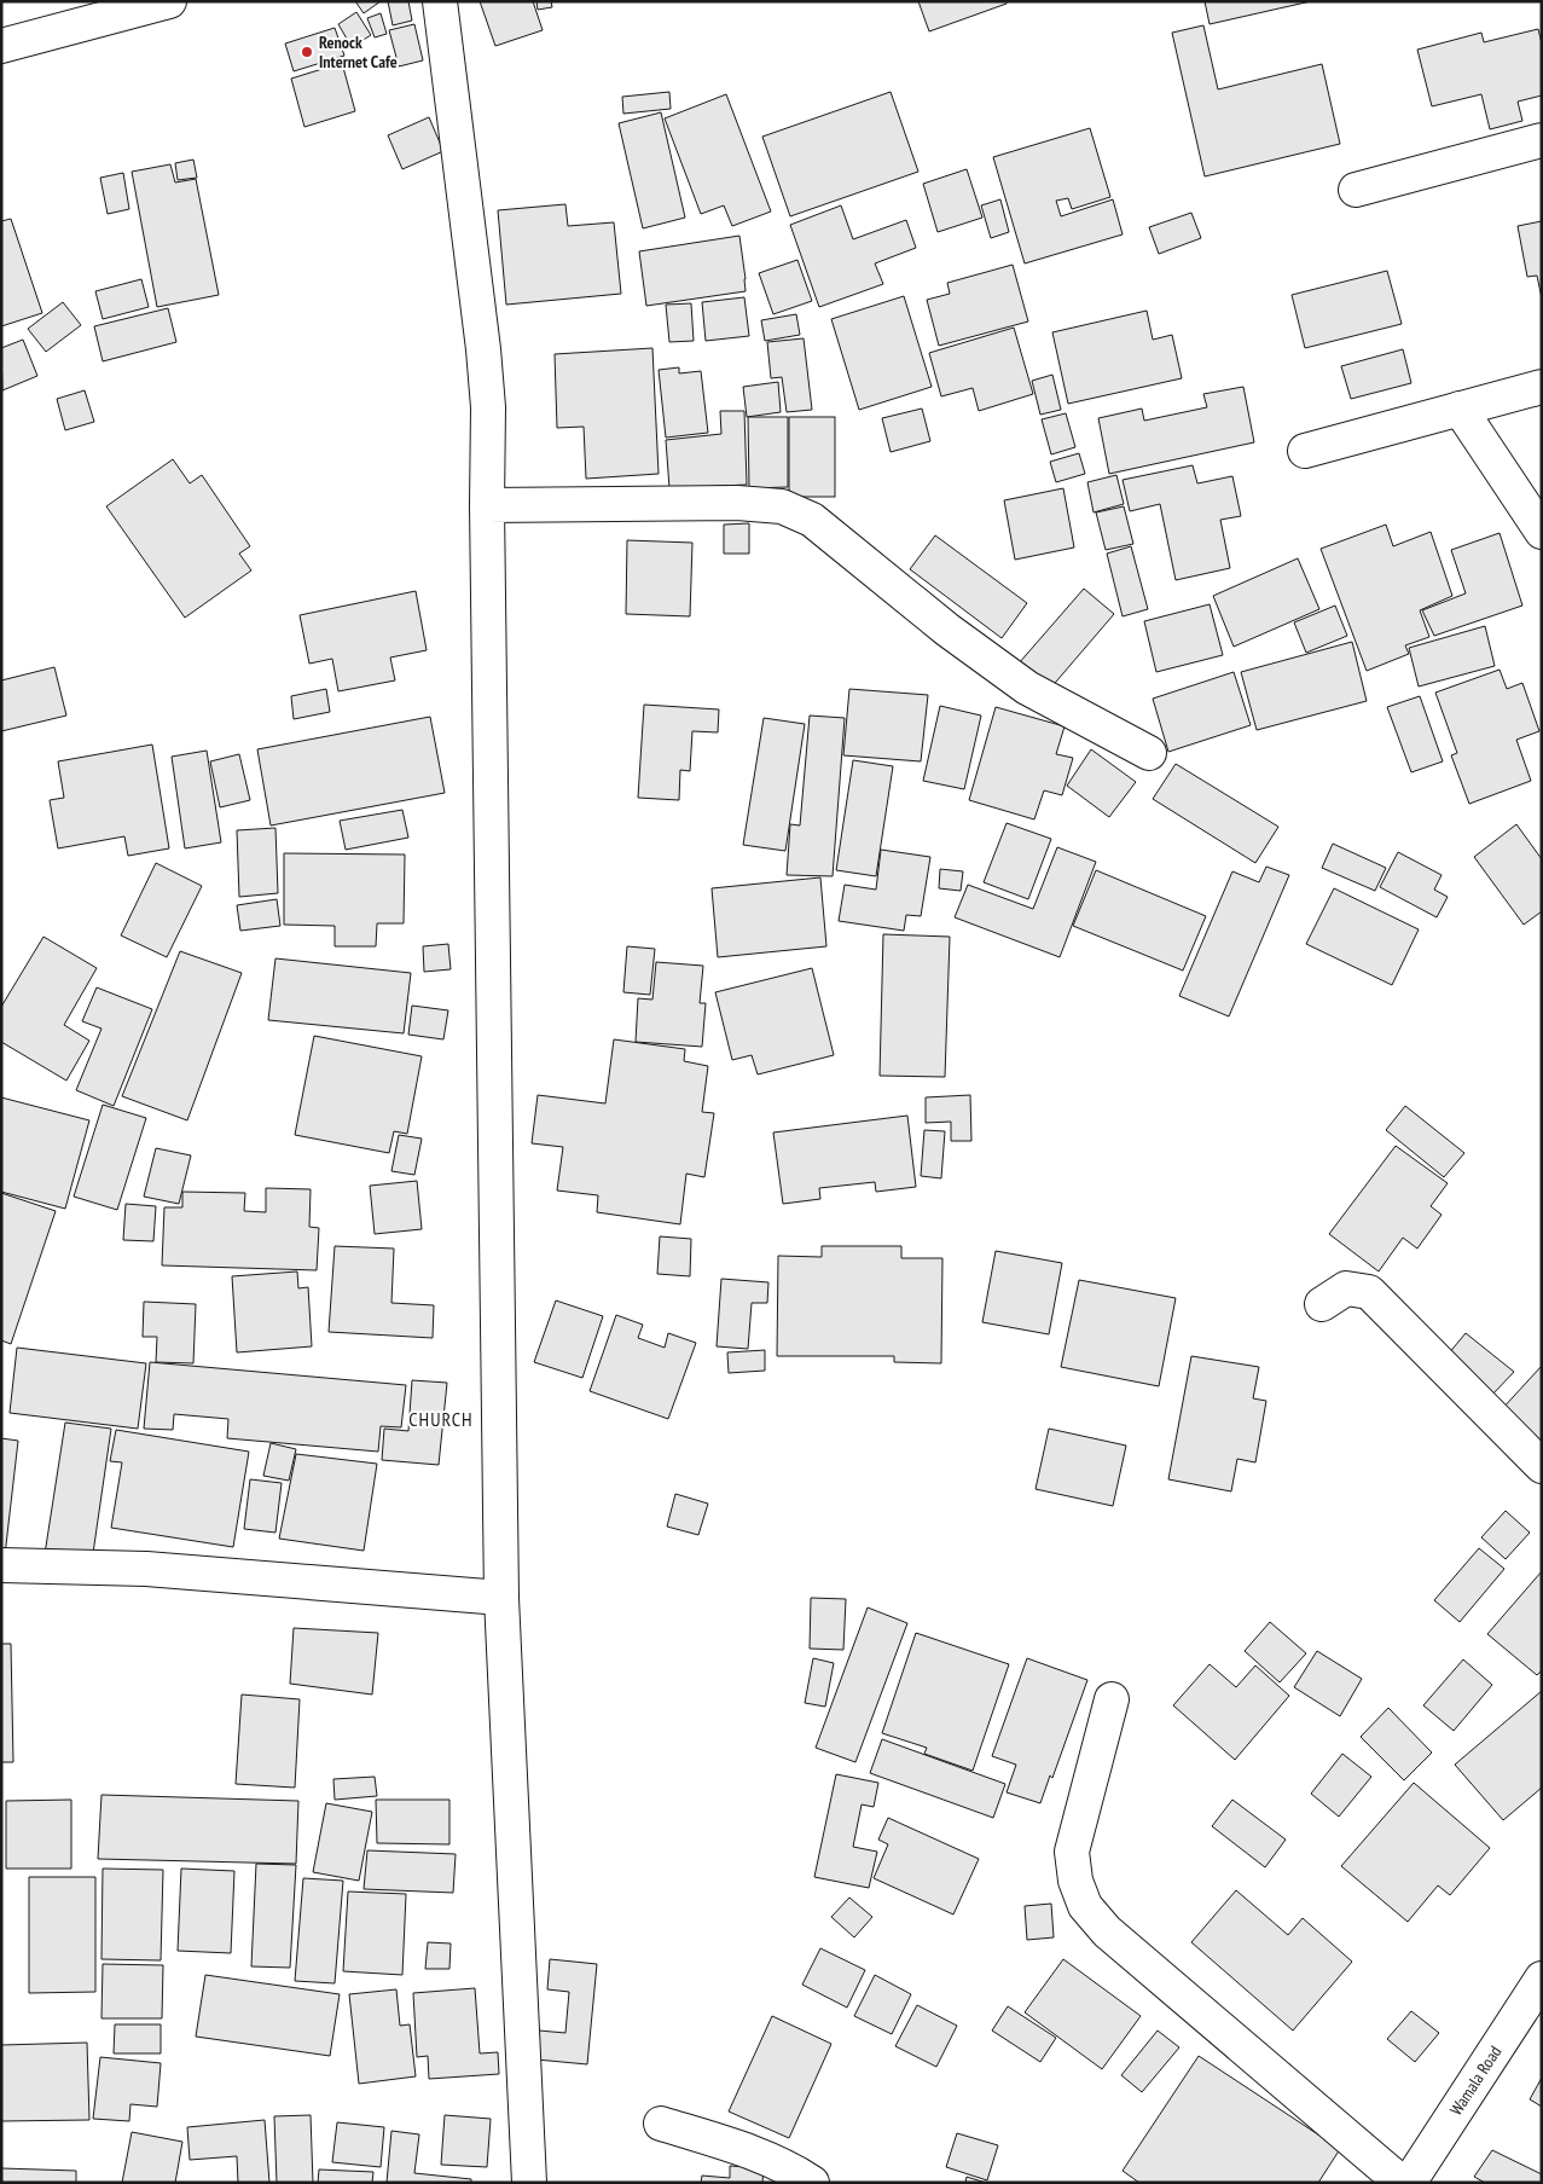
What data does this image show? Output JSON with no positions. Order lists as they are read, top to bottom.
{
  "streets": {
    "street": ["Wamala Road"]
  },
  "districts": ["CHURCH"],
  "places": ["Renock Internet Cafe"]
}
